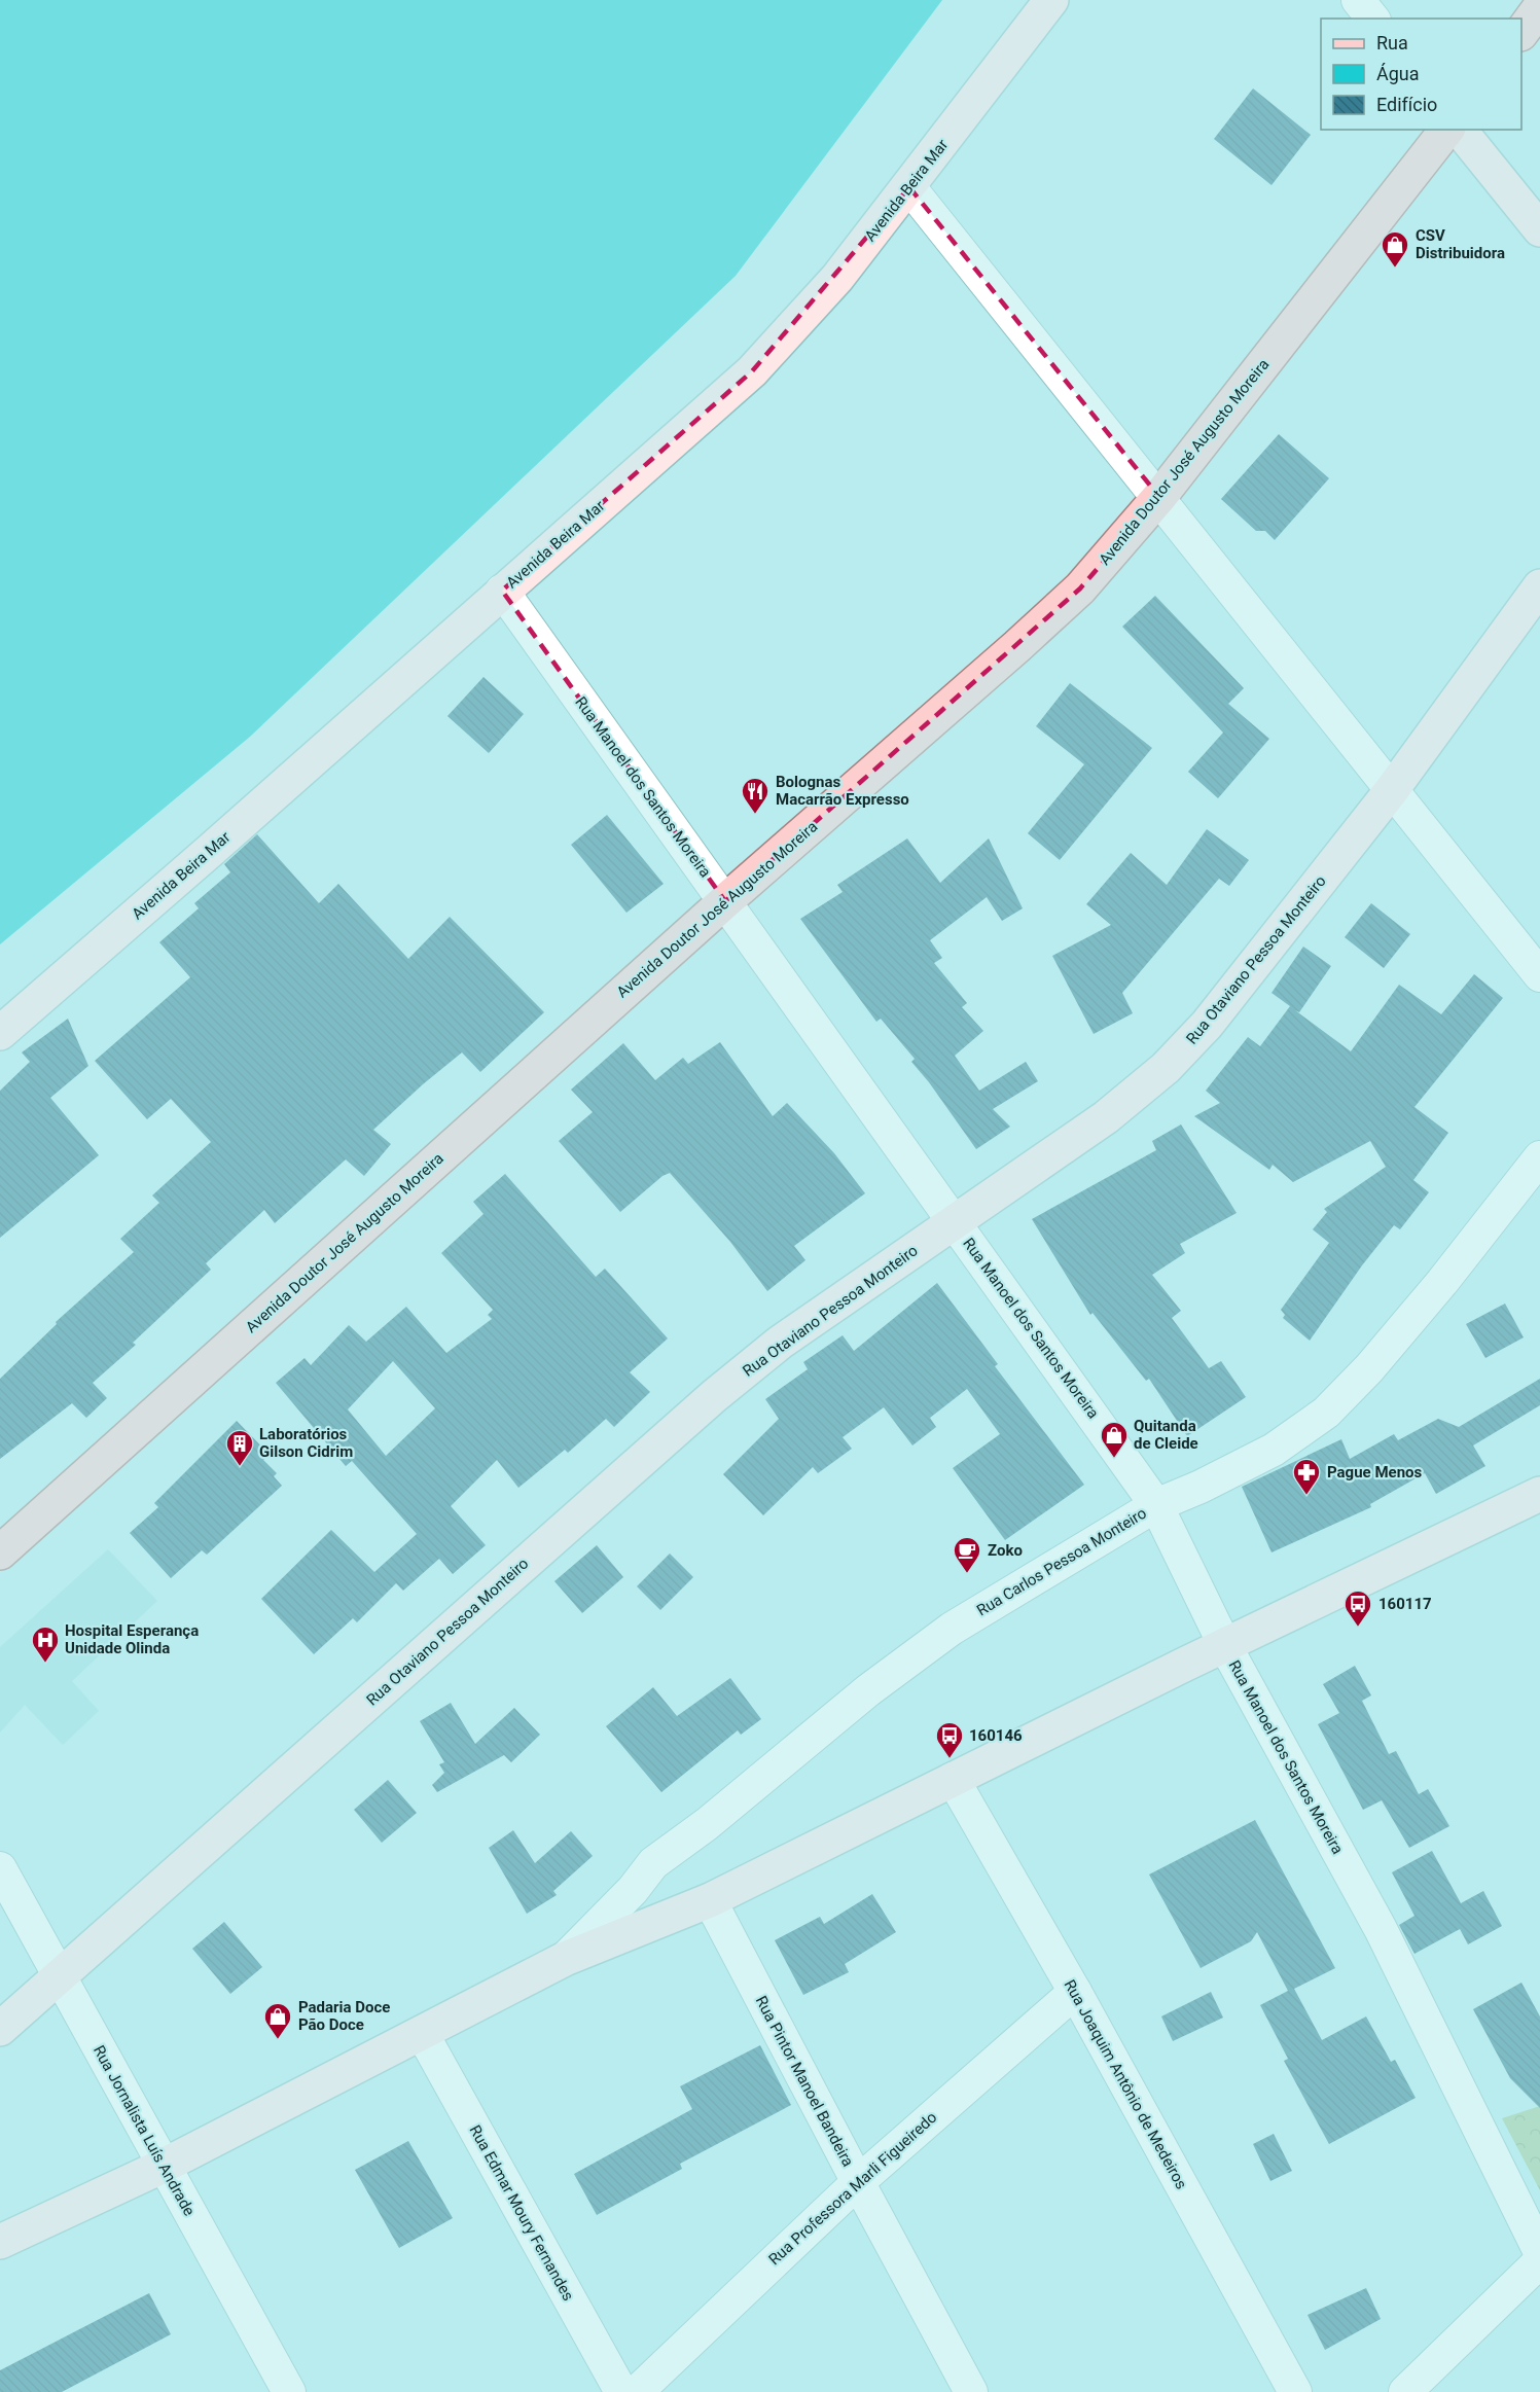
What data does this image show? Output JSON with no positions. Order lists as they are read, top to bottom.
{
  "streets": {
    "main road": ["Avenida Beira Mar", "Avenida Doutor José Augusto Moreira", "Rua Otaviano Pessoa Monteiro"],
    "street": [
      "Rua Manoel dos Santos Moreira",
      "Rua Carlos Pessoa Monteiro",
      "Rua Pintor Manoel Bandeira",
      "Rua Joaquim Antônio de Medeiros",
      "Rua Jornalista Luís Andrade",
      "Rua Professora Marli Figueiredo",
      "Rua Edmar Moury Fernandes"
    ]
  },
  "crossings": [
    ["Avenida Beira Mar", "Rua Manoel dos Santos Moreira"],
    ["Avenida Doutor José Augusto Moreira", "Rua Manoel dos Santos Moreira"],
    ["Rua Manoel dos Santos Moreira", "Rua Otaviano Pessoa Monteiro"],
    ["Rua Manoel dos Santos Moreira", "Rua Carlos Pessoa Monteiro"],
    ["Rua Otaviano Pessoa Monteiro", "Rua Jornalista Luís Andrade"],
    ["Rua Pintor Manoel Bandeira", "Rua Professora Marli Figueiredo"],
    ["Rua Joaquim Antônio de Medeiros", "Rua Professora Marli Figueiredo"]
  ],
  "places": {
    "shop": ["CSV Distribuidora", "Quitanda de Cleide", "Padaria Doce Pão Doce"],
    "restaurant": ["Bolognas Macarrão Expresso"],
    "building": ["Laboratórios Gilson Cidrim"],
    "pharmacy": ["Pague Menos"],
    "cafe": ["Zoko"],
    "bus stop": ["160117", "160146"],
    "hospital": ["Hospital Esperança Unidade Olinda"]
  },
  "legend": ["Rua", "Água", "Edifício"]
}
